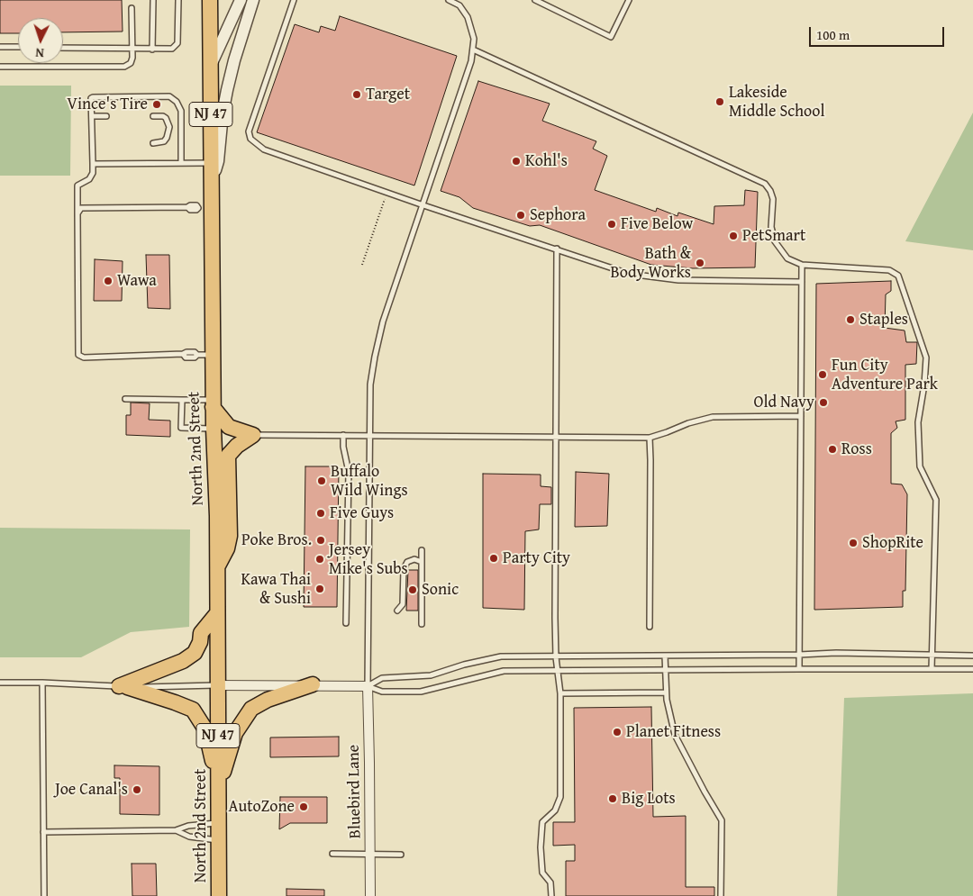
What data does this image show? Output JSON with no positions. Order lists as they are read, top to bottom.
{
  "streets": {
    "main road": ["NJ 47", "North 2nd Street"],
    "street": ["Bluebird Lane"]
  },
  "places": [
    "Target",
    "Lakeside Middle School",
    "Vince's Tire",
    "Kohl's",
    "Sephora",
    "Five Below",
    "PetSmart",
    "Bath & Body Works",
    "Wawa",
    "Staples",
    "Fun City Adventure Park",
    "Old Navy",
    "Ross",
    "Buffalo Wild Wings",
    "Five Guys",
    "Poke Bros.",
    "ShopRite",
    "Party City",
    "Jersey Mike's Subs",
    "Kawa Thai & Sushi",
    "Sonic",
    "Planet Fitness",
    "Joe Canal's",
    "Big Lots",
    "AutoZone"
  ],
  "scale_bar": "100 m",
  "north": "bottom"
}
